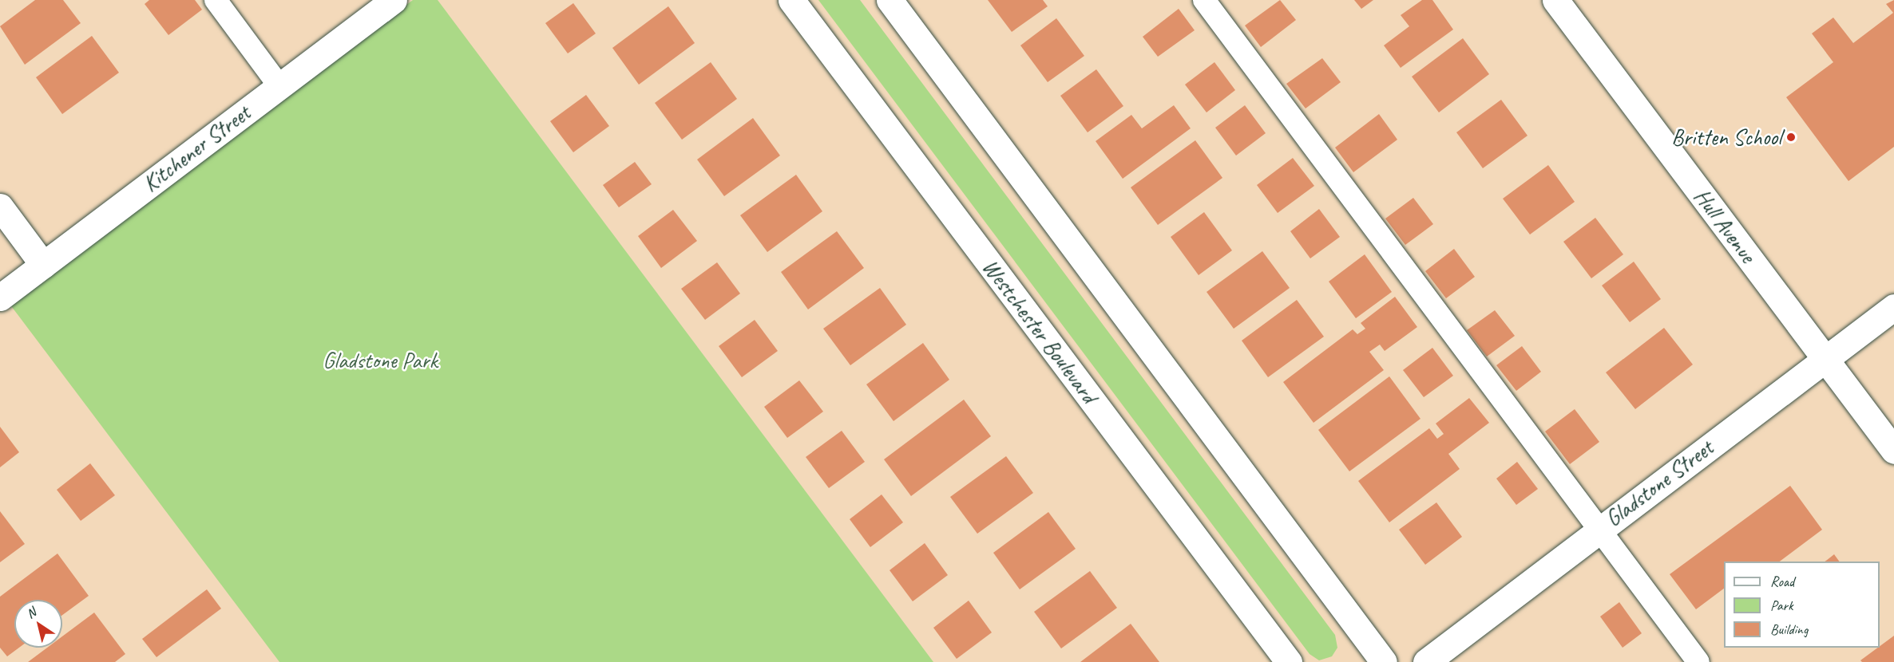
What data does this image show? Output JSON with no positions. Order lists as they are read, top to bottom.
{
  "streets": {
    "street": [
      "Kitchener Street",
      "Hull Avenue",
      "Westchester Boulevard",
      "Gladstone Street"
    ]
  },
  "crossings": [
    ["Hull Avenue", "Gladstone Street"]
  ],
  "parks": ["Gladstone Park"],
  "places": ["Britten School"],
  "legend": ["Road", "Park", "Building"],
  "north": "top left"
}
